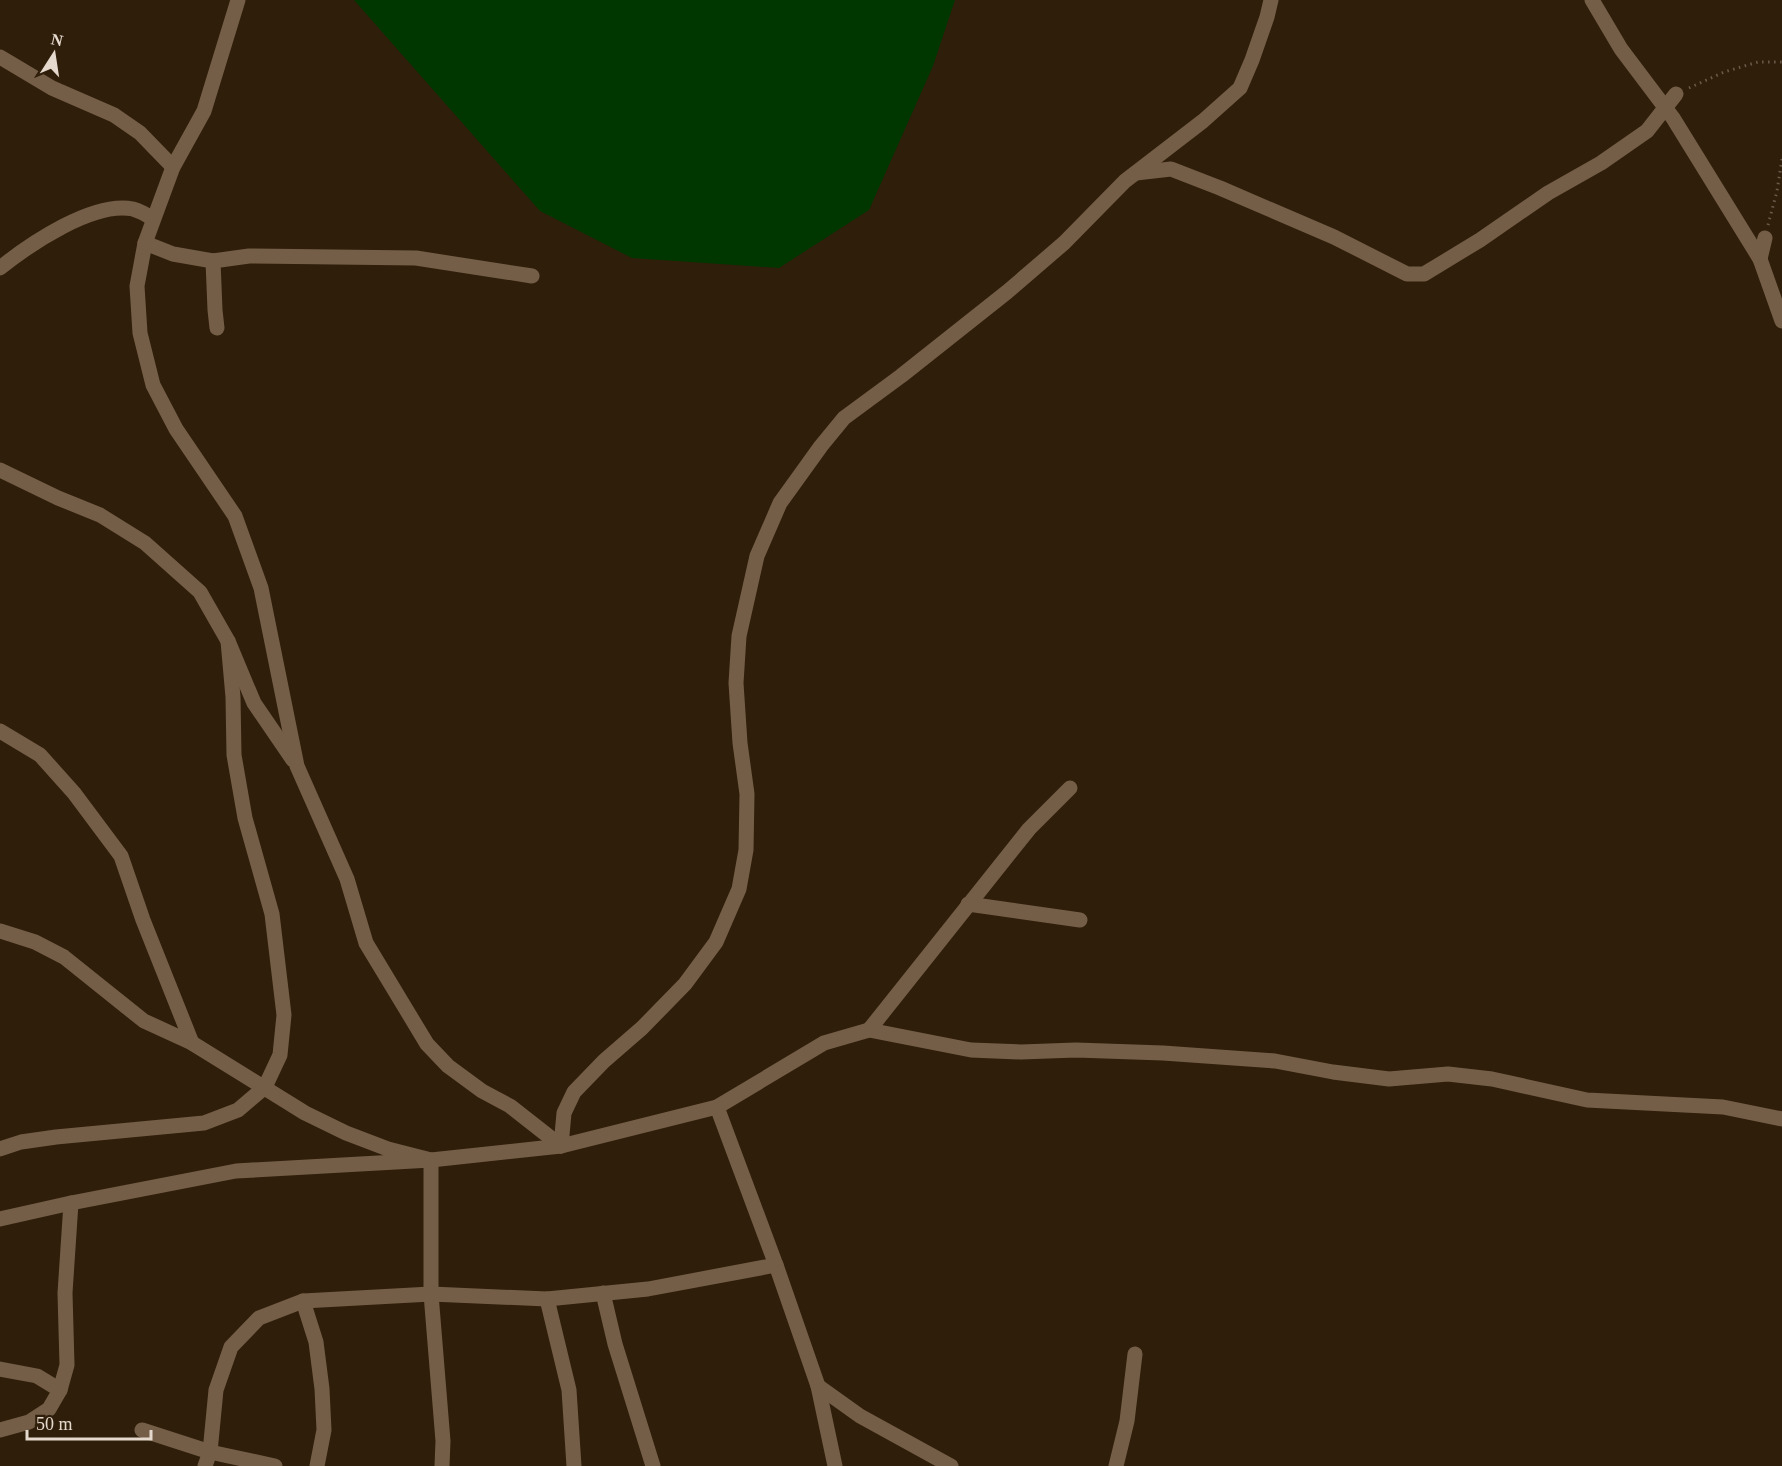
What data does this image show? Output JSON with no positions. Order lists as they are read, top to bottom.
{
  "scale_bar": "50 m",
  "north": "top"
}
